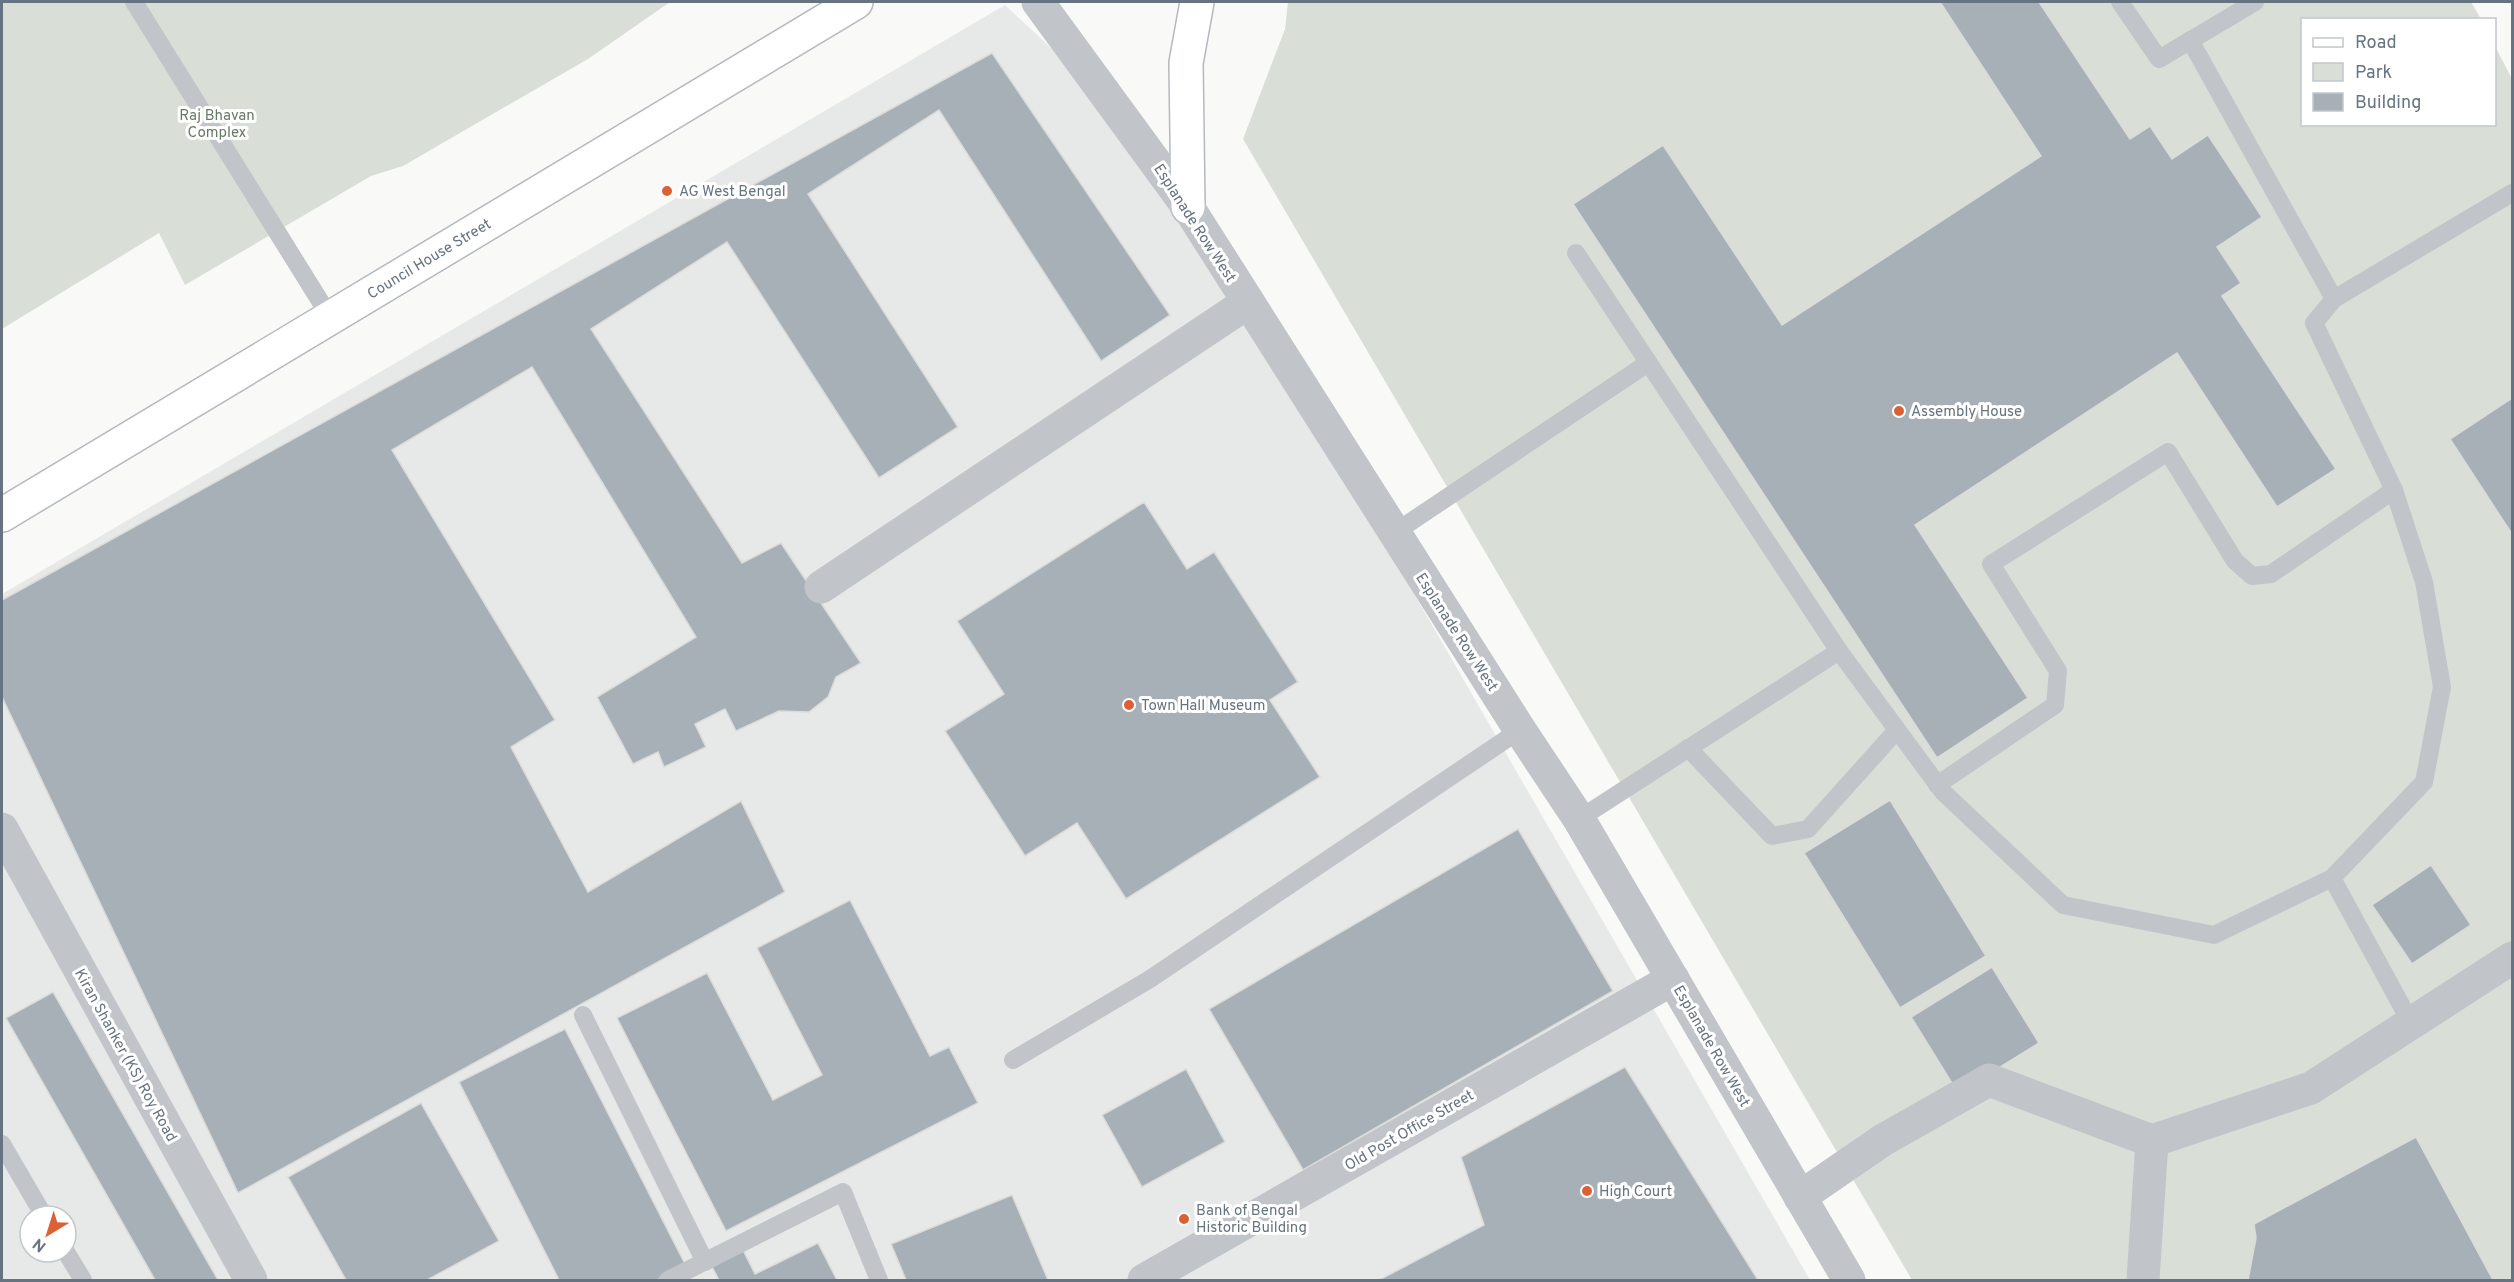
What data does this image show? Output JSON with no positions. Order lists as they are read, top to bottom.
{
  "streets": {
    "main road": ["Council House Street"],
    "street": ["Esplanade Row West", "Kiran Shanker (KS) Roy Road", "Old Post Office Street"]
  },
  "crossings": [
    ["Esplanade Row West", "Old Post Office Street"]
  ],
  "parks": ["Raj Bhavan Complex"],
  "places": [
    "AG West Bengal",
    "Assembly House",
    "Town Hall Museum",
    "High Court",
    "Bank of Bengal Historic Building"
  ],
  "legend": ["Road", "Park", "Building"],
  "north": "bottom left"
}
